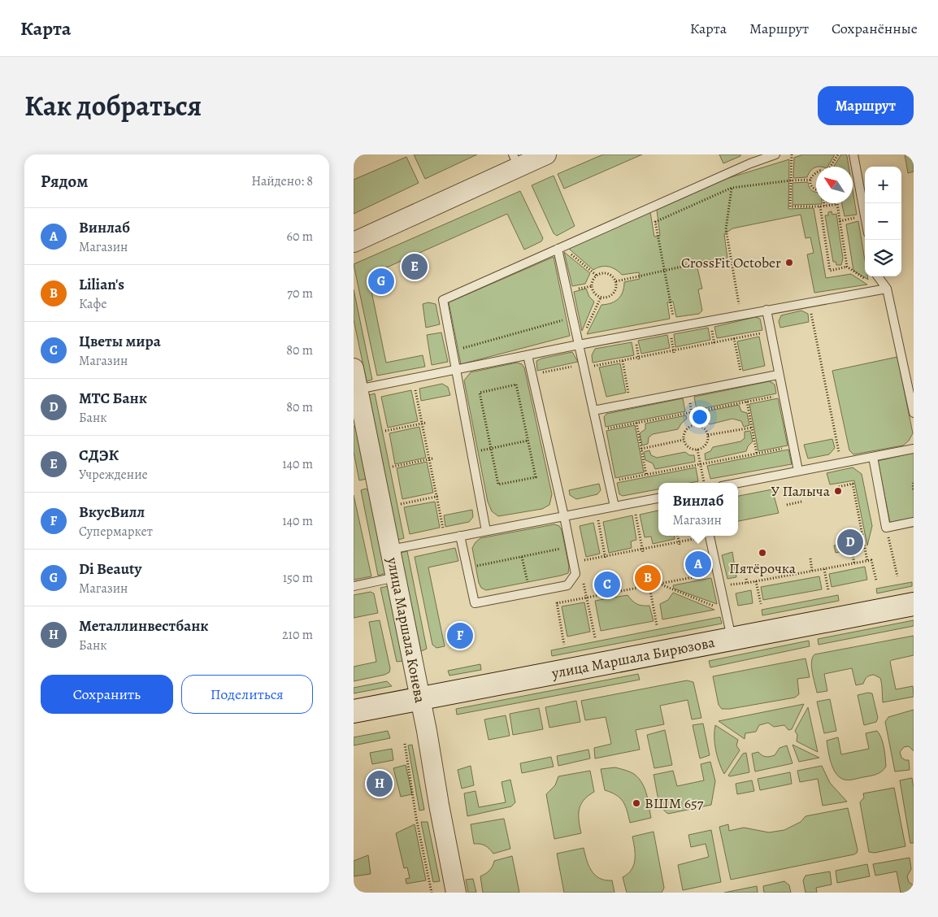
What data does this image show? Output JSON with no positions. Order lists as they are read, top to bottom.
{
  "streets": {
    "main road": ["улица Маршала Бирюзова"],
    "street": ["улица Маршала Конева"]
  },
  "crossings": [
    ["улица Маршала Конева", "улица Маршала Бирюзова"]
  ],
  "places": [
    "CrossFit October",
    "У Палыча",
    "Пятёрочка",
    "ВШM 657"
  ],
  "north": "top left",
  "page": {
    "header": "Карта",
    "nav": ["Карта", "Маршрут", "Сохранённые"],
    "title": "Как добраться",
    "buttons": [
      "Маршрут",
      ["Сохранить", "Поделиться"]
    ],
    "heading": ["Рядом", "Найдено: 8"],
    "map_buttons": ["+", "−"],
    "list": [
      {
        "mark": "A",
        "name": "Винлаб",
        "note": "Магазин",
        "value": "60 m"
      },
      {
        "mark": "B",
        "name": "Lilian's",
        "note": "Кафе",
        "value": "70 m"
      },
      {
        "mark": "C",
        "name": "Цветы мира",
        "note": "Магазин",
        "value": "80 m"
      },
      {
        "mark": "D",
        "name": "МТС Банк",
        "note": "Банк",
        "value": "80 m"
      },
      {
        "mark": "E",
        "name": "СДЭК",
        "note": "Учреждение",
        "value": "140 m"
      },
      {
        "mark": "F",
        "name": "ВкусВилл",
        "note": "Супермаркет",
        "value": "140 m"
      },
      {
        "mark": "G",
        "name": "Di Beauty",
        "note": "Магазин",
        "value": "150 m"
      },
      {
        "mark": "H",
        "name": "Металлинвестбанк",
        "note": "Банк",
        "value": "210 m"
      }
    ],
    "pins": [
      "E",
      "G",
      "D",
      "A",
      "B",
      "C",
      "F",
      "H"
    ],
    "popup": ["Винлаб", "Магазин"]
  }
}
